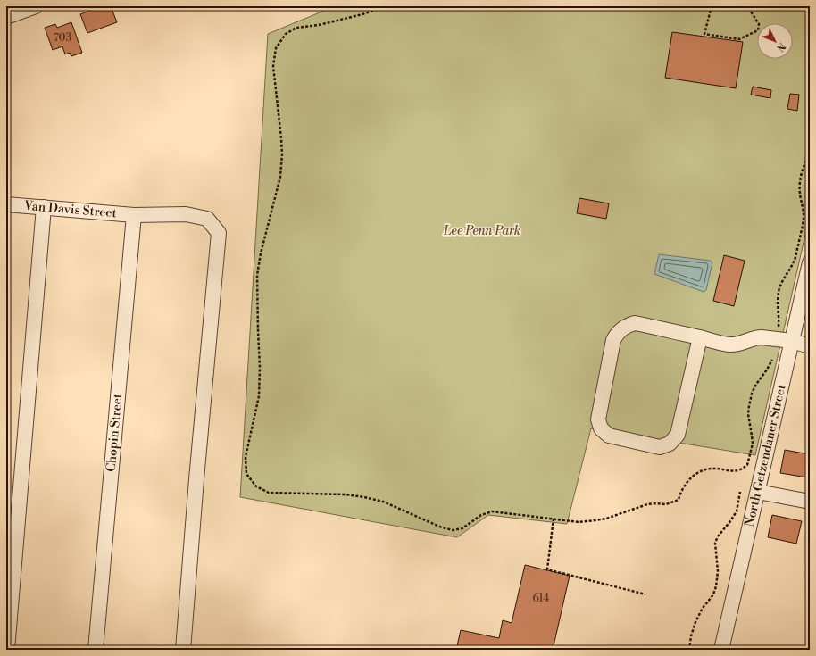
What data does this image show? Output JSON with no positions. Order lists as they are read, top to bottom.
{
  "streets": {
    "street": ["Van Davis Street", "Chopin Street", "North Getzendaner Street"]
  },
  "crossings": [
    ["Van Davis Street", "Chopin Street"]
  ],
  "parks": ["Lee Penn Park"],
  "house_numbers": ["703", "614"],
  "north": "bottom right"
}
